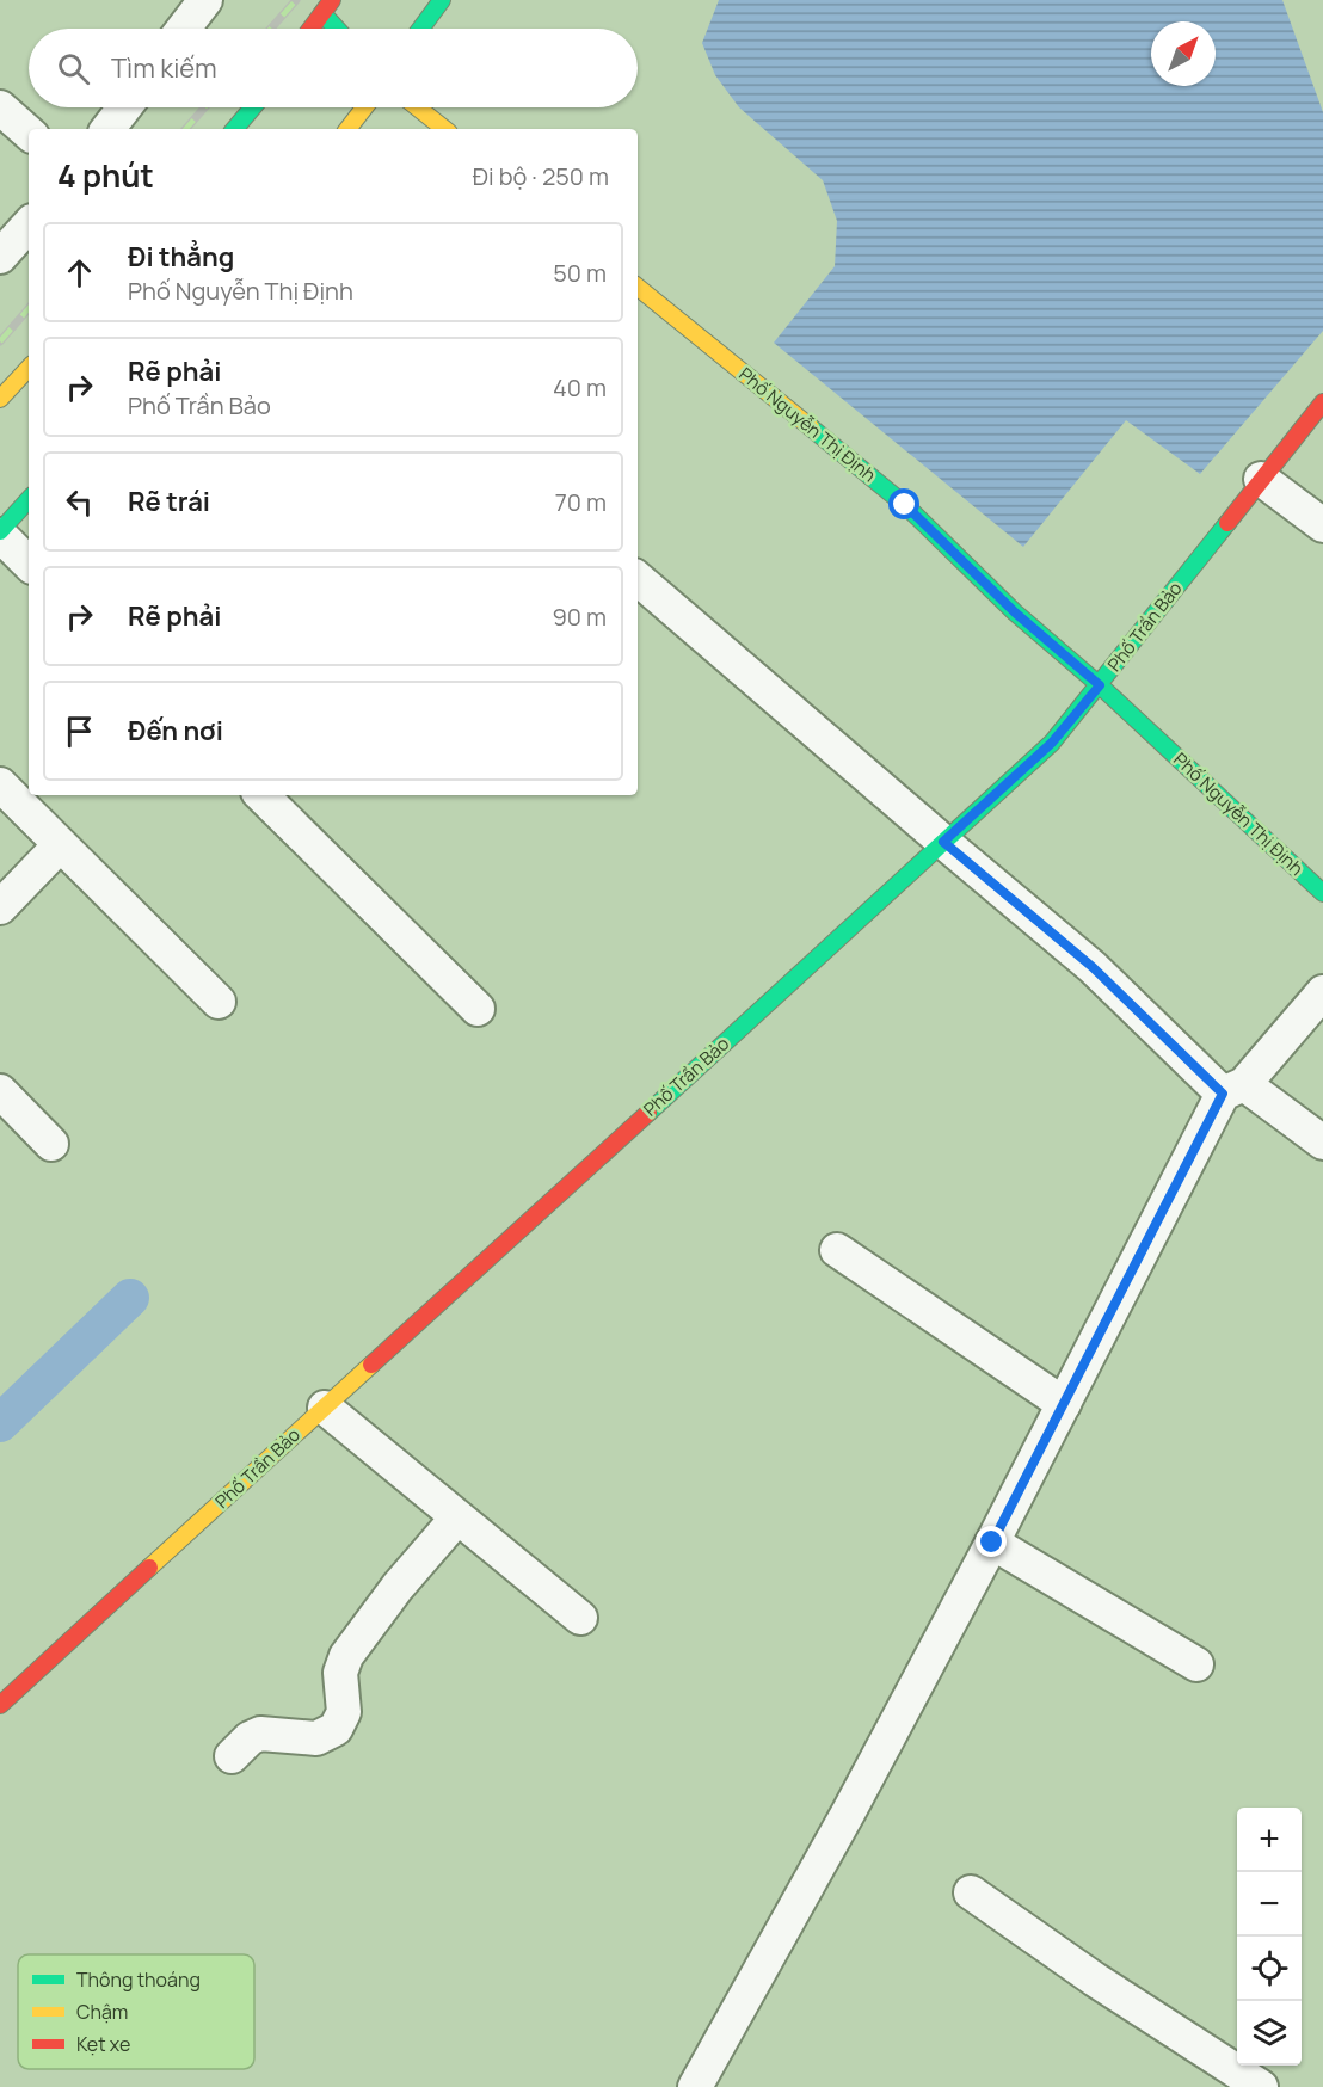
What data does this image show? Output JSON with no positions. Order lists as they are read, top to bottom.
{
  "streets": {
    "street": ["Phố Nguyễn Thị Định", "Phố Trần Bảo"]
  },
  "crossings": [
    ["Phố Nguyễn Thị Định", "Phố Trần Bảo"]
  ],
  "legend": ["Thông thoáng", "Chậm", "Kẹt xe"],
  "north": "top right",
  "page": {
    "search": "Tìm kiếm",
    "heading": ["4 phút", "Đi bộ · 250 m"],
    "list": [
      ["Đi thẳng", "Phố Nguyễn Thị Định", "50 m"],
      ["Rẽ phải", "Phố Trần Bảo", "40 m"],
      ["Rẽ trái", "70 m"],
      ["Rẽ phải", "90 m"],
      "Đến nơi"
    ],
    "map_buttons": ["+", "−"]
  }
}
